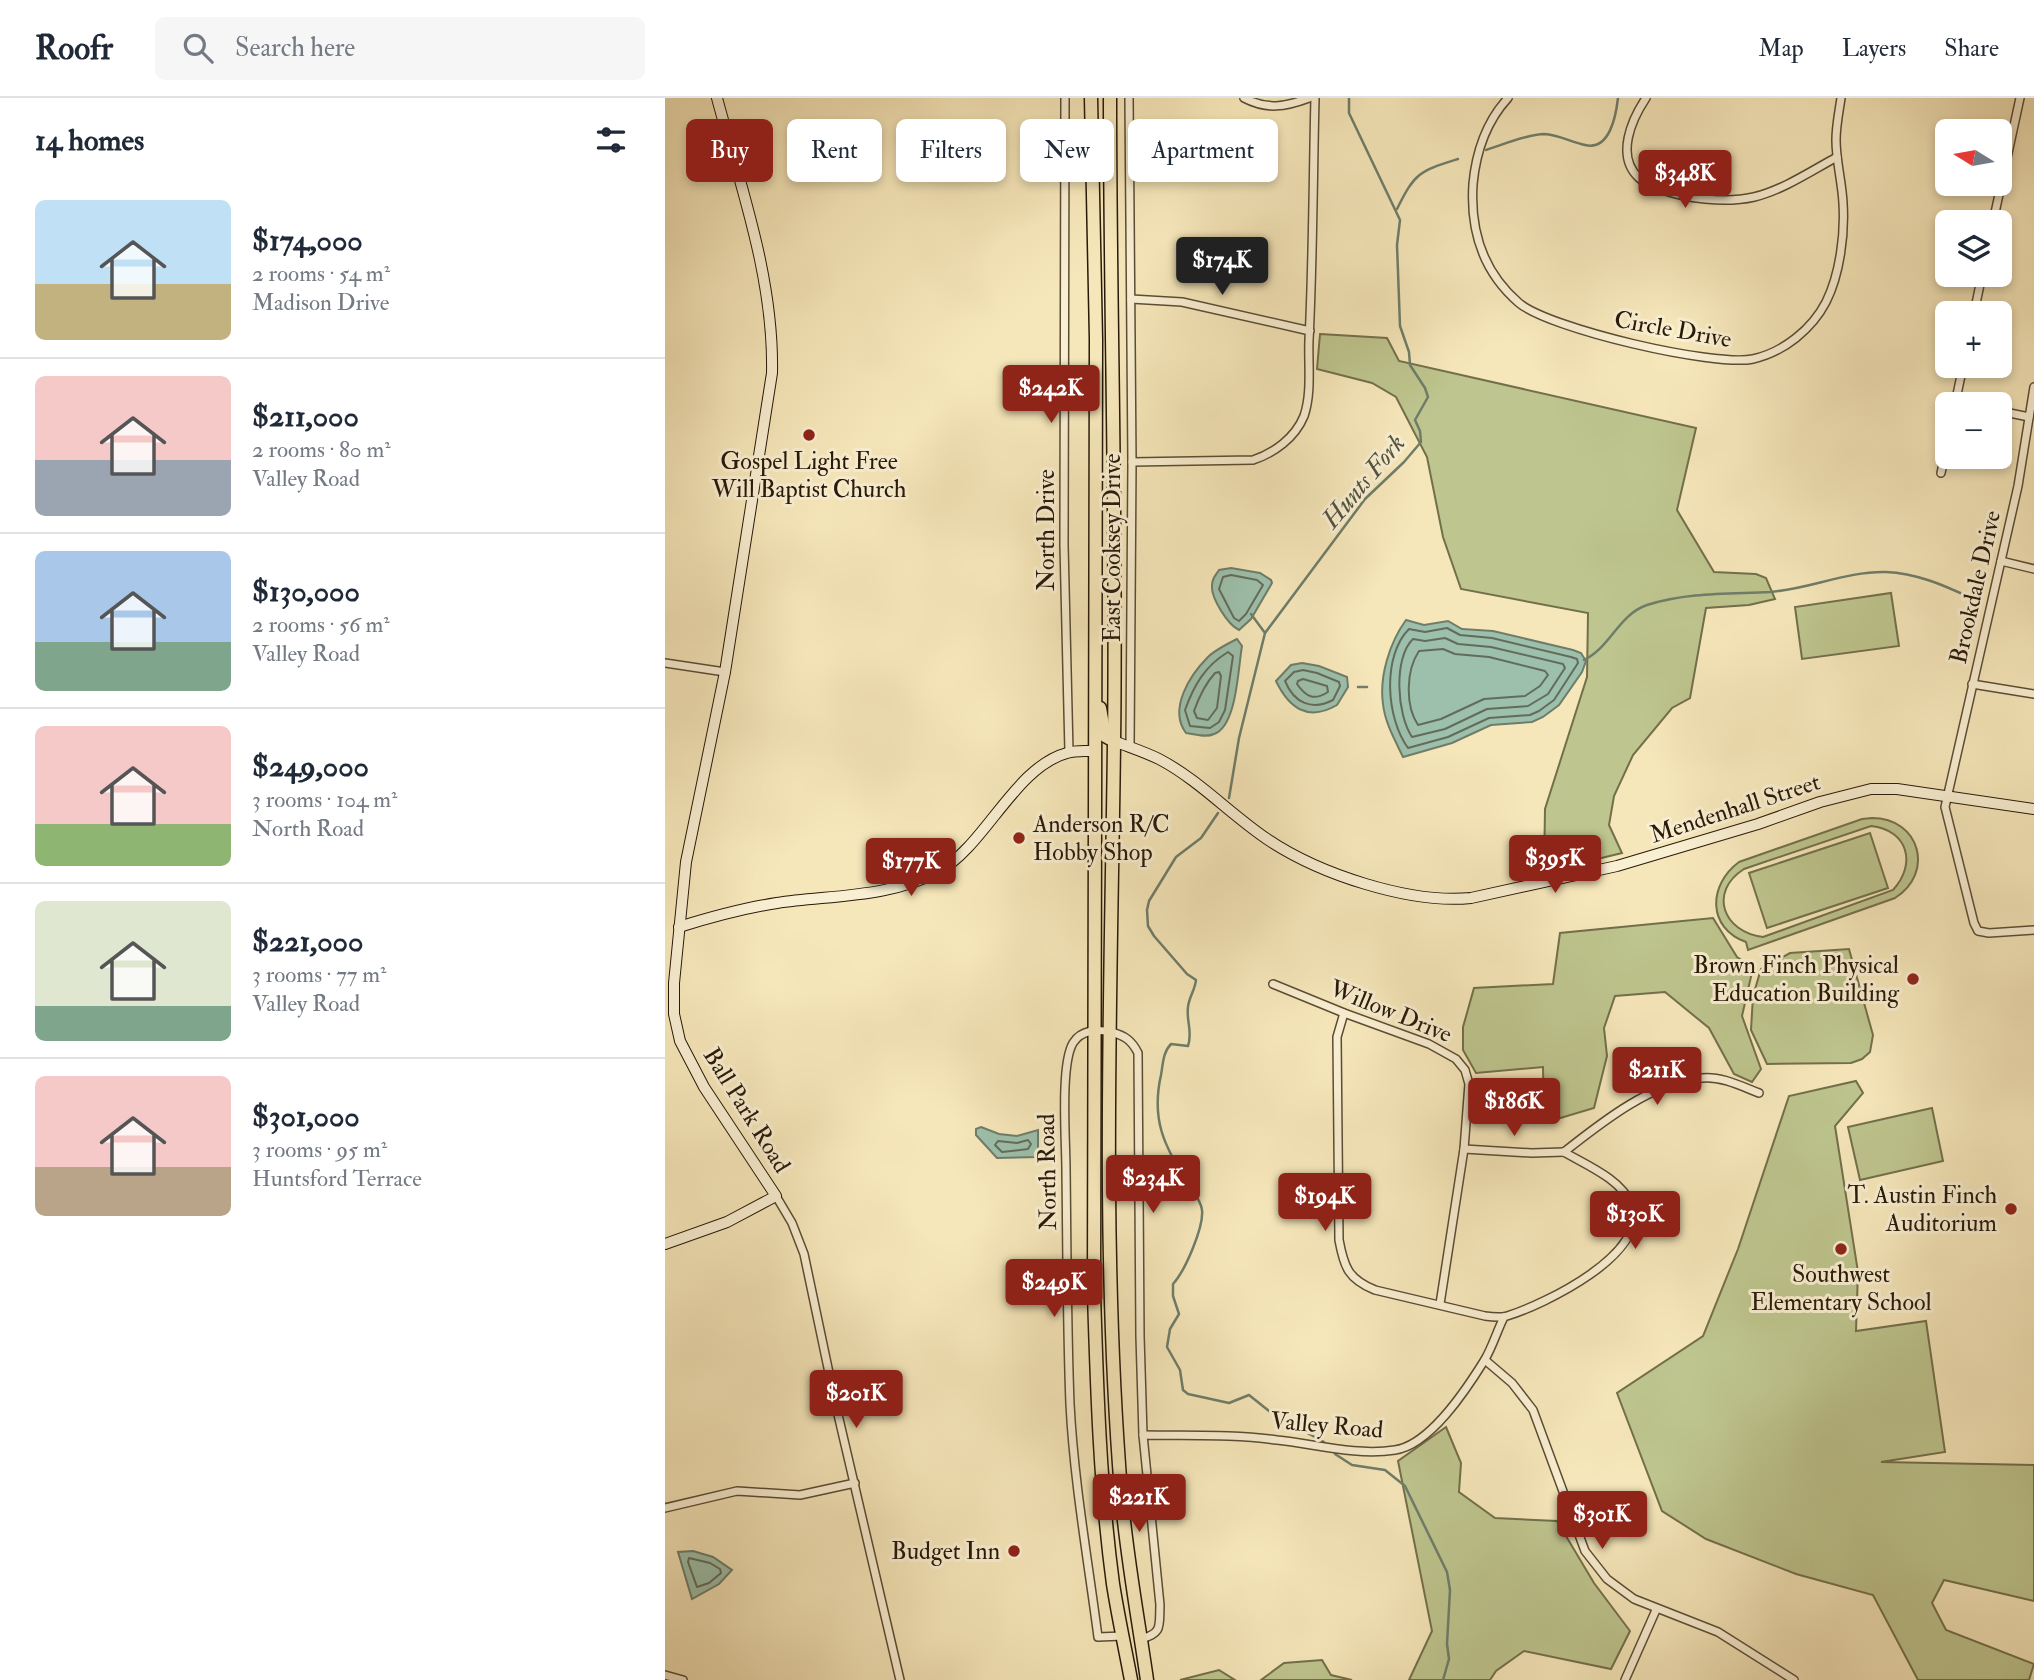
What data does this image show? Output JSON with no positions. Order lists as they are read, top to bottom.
{
  "streets": {
    "street": [
      "Circle Drive",
      "North Drive",
      "East Cooksey Drive",
      "Brookdale Drive",
      "Mendenhall Street",
      "Willow Drive",
      "Ball Park Road",
      "North Road",
      "Valley Road"
    ]
  },
  "crossings": [
    ["East Cooksey Drive", "Mendenhall Street"],
    ["Brookdale Drive", "Mendenhall Street"]
  ],
  "water": ["Hunts Fork"],
  "places": [
    "Gospel Light Free Will Baptist Church",
    "Anderson R/C Hobby Shop",
    "Brown Finch Physical Education Building",
    "T. Austin Finch Auditorium",
    "Southwest Elementary School",
    "Budget Inn"
  ],
  "north": "left",
  "page": {
    "header": "Roofr",
    "search": "Search here",
    "nav": ["Map", "Layers", "Share"],
    "heading": "14 homes",
    "map_buttons": ["+", "−"],
    "chip": [
      "Buy",
      "Rent",
      "Filters",
      "New",
      "Apartment"
    ],
    "price": [
      "$348K",
      "$174K",
      "$242K",
      "$395K",
      "$177K",
      "$211K",
      "$186K",
      "$234K",
      "$194K",
      "$130K",
      "$249K",
      "$201K",
      "$221K",
      "$301K"
    ],
    "list": [
      {
        "name": "$174,000",
        "note": "2 rooms · 54 m² · Madison Drive"
      },
      {
        "name": "$211,000",
        "note": "2 rooms · 80 m² · Valley Road"
      },
      {
        "name": "$130,000",
        "note": "2 rooms · 56 m² · Valley Road"
      },
      {
        "name": "$249,000",
        "note": "3 rooms · 104 m² · North Road"
      },
      {
        "name": "$221,000",
        "note": "3 rooms · 77 m² · Valley Road"
      },
      {
        "name": "$301,000",
        "note": "3 rooms · 95 m² · Huntsford Terrace"
      }
    ]
  }
}
